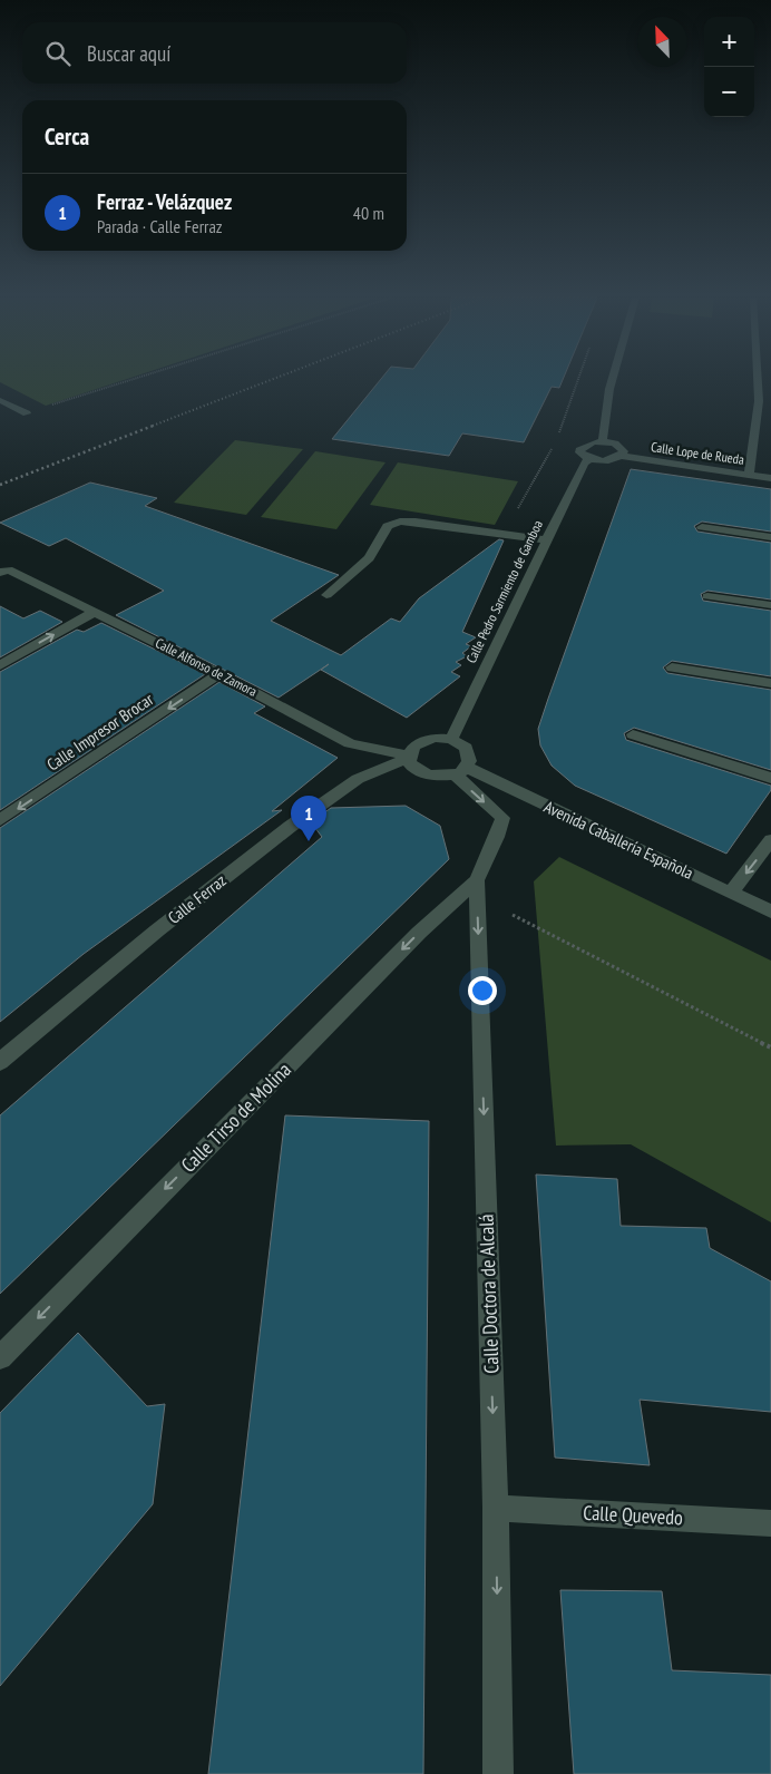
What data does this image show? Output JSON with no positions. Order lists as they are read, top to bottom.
{
  "streets": {
    "street": [
      "Calle Lope de Rueda",
      "Calle Pedro Sarmiento de Gamboa",
      "Calle Alfonso de Zamora",
      "Calle Impresor Brocar",
      "Avenida Caballería Española",
      "Calle Ferraz",
      "Calle Tirso de Molina",
      "Calle Doctora de Alcalá",
      "Calle Quevedo"
    ]
  },
  "crossings": [
    ["Calle Pedro Sarmiento de Gamboa", "Calle Alfonso de Zamora"],
    ["Calle Pedro Sarmiento de Gamboa", "Avenida Caballería Española"],
    ["Calle Pedro Sarmiento de Gamboa", "Calle Ferraz"],
    ["Calle Pedro Sarmiento de Gamboa", "Calle Doctora de Alcalá"],
    ["Calle Alfonso de Zamora", "Calle Impresor Brocar"],
    ["Calle Alfonso de Zamora", "Avenida Caballería Española"],
    ["Calle Alfonso de Zamora", "Calle Ferraz"],
    ["Calle Alfonso de Zamora", "Calle Doctora de Alcalá"],
    ["Avenida Caballería Española", "Calle Ferraz"],
    ["Avenida Caballería Española", "Calle Doctora de Alcalá"],
    ["Calle Ferraz", "Calle Doctora de Alcalá"],
    ["Calle Tirso de Molina", "Calle Doctora de Alcalá"],
    ["Calle Doctora de Alcalá", "Calle Quevedo"]
  ],
  "one_way": ["Calle Tirso de Molina", "Calle Doctora de Alcalá"],
  "north": "top left",
  "page": {
    "map_buttons": ["+", "−"],
    "search": "Buscar aquí",
    "heading": "Cerca",
    "list": [
      {
        "mark": "1",
        "name": "Ferraz - Velázquez",
        "note": "Parada · Calle Ferraz",
        "value": "40 m"
      }
    ],
    "pins": "1"
  }
}
